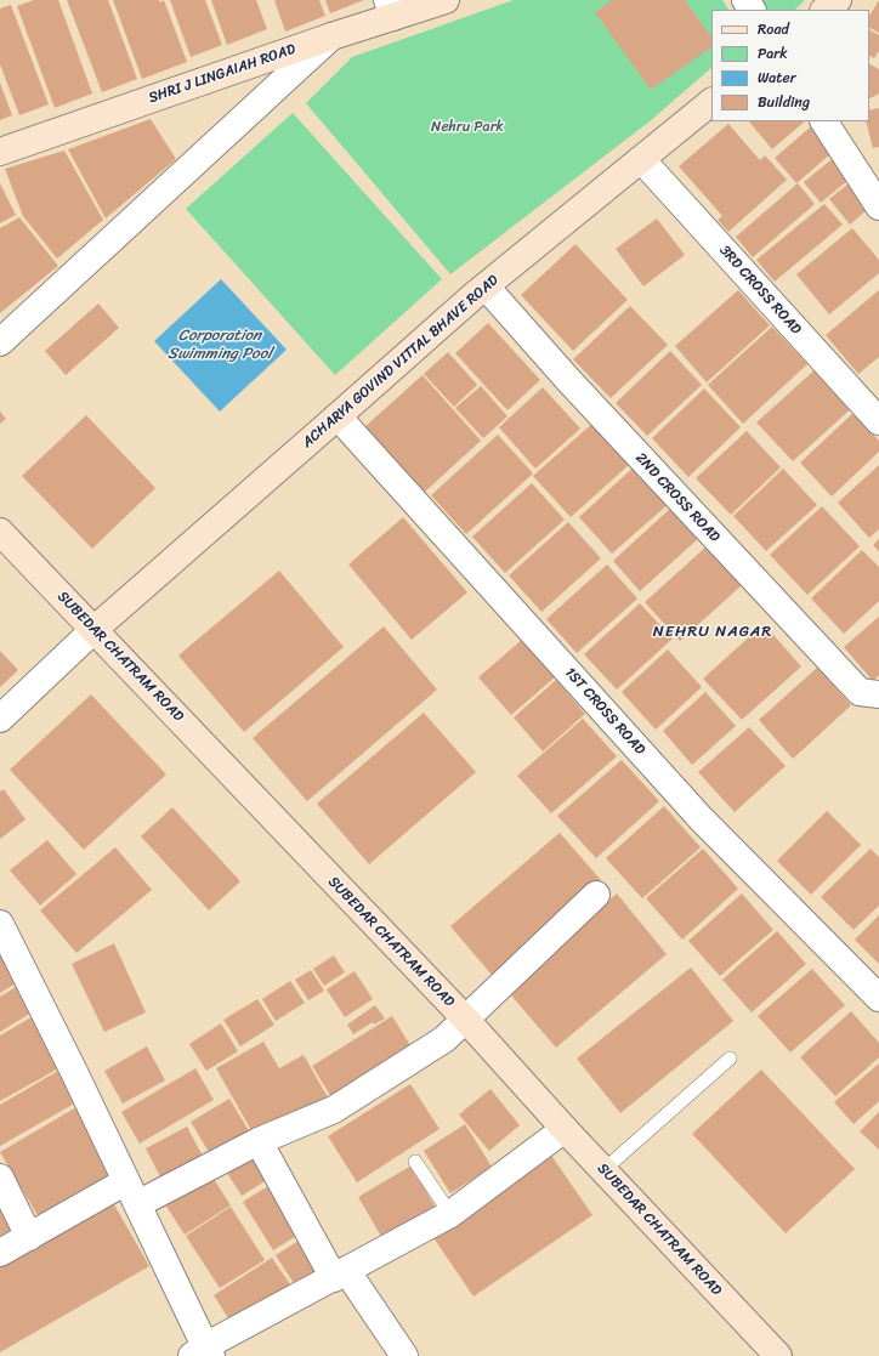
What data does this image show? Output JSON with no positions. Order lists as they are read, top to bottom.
{
  "streets": {
    "main road": ["SHRI J LINGAIAH ROAD", "ACHARYA GOVIND VITTAL BHAVE ROAD", "SUBEDAR CHATRAM ROAD"],
    "street": ["3RD CROSS ROAD", "2ND CROSS ROAD", "1ST CROSS ROAD"]
  },
  "crossings": [
    ["3RD CROSS ROAD", "ACHARYA GOVIND VITTAL BHAVE ROAD"],
    ["ACHARYA GOVIND VITTAL BHAVE ROAD", "2ND CROSS ROAD"],
    ["ACHARYA GOVIND VITTAL BHAVE ROAD", "SUBEDAR CHATRAM ROAD"],
    ["ACHARYA GOVIND VITTAL BHAVE ROAD", "1ST CROSS ROAD"]
  ],
  "districts": ["NEHRU NAGAR"],
  "water": ["Corporation Swimming Pool"],
  "parks": ["Nehru Park"],
  "legend": [
    "Road",
    "Park",
    "Water",
    "Building"
  ]
}
